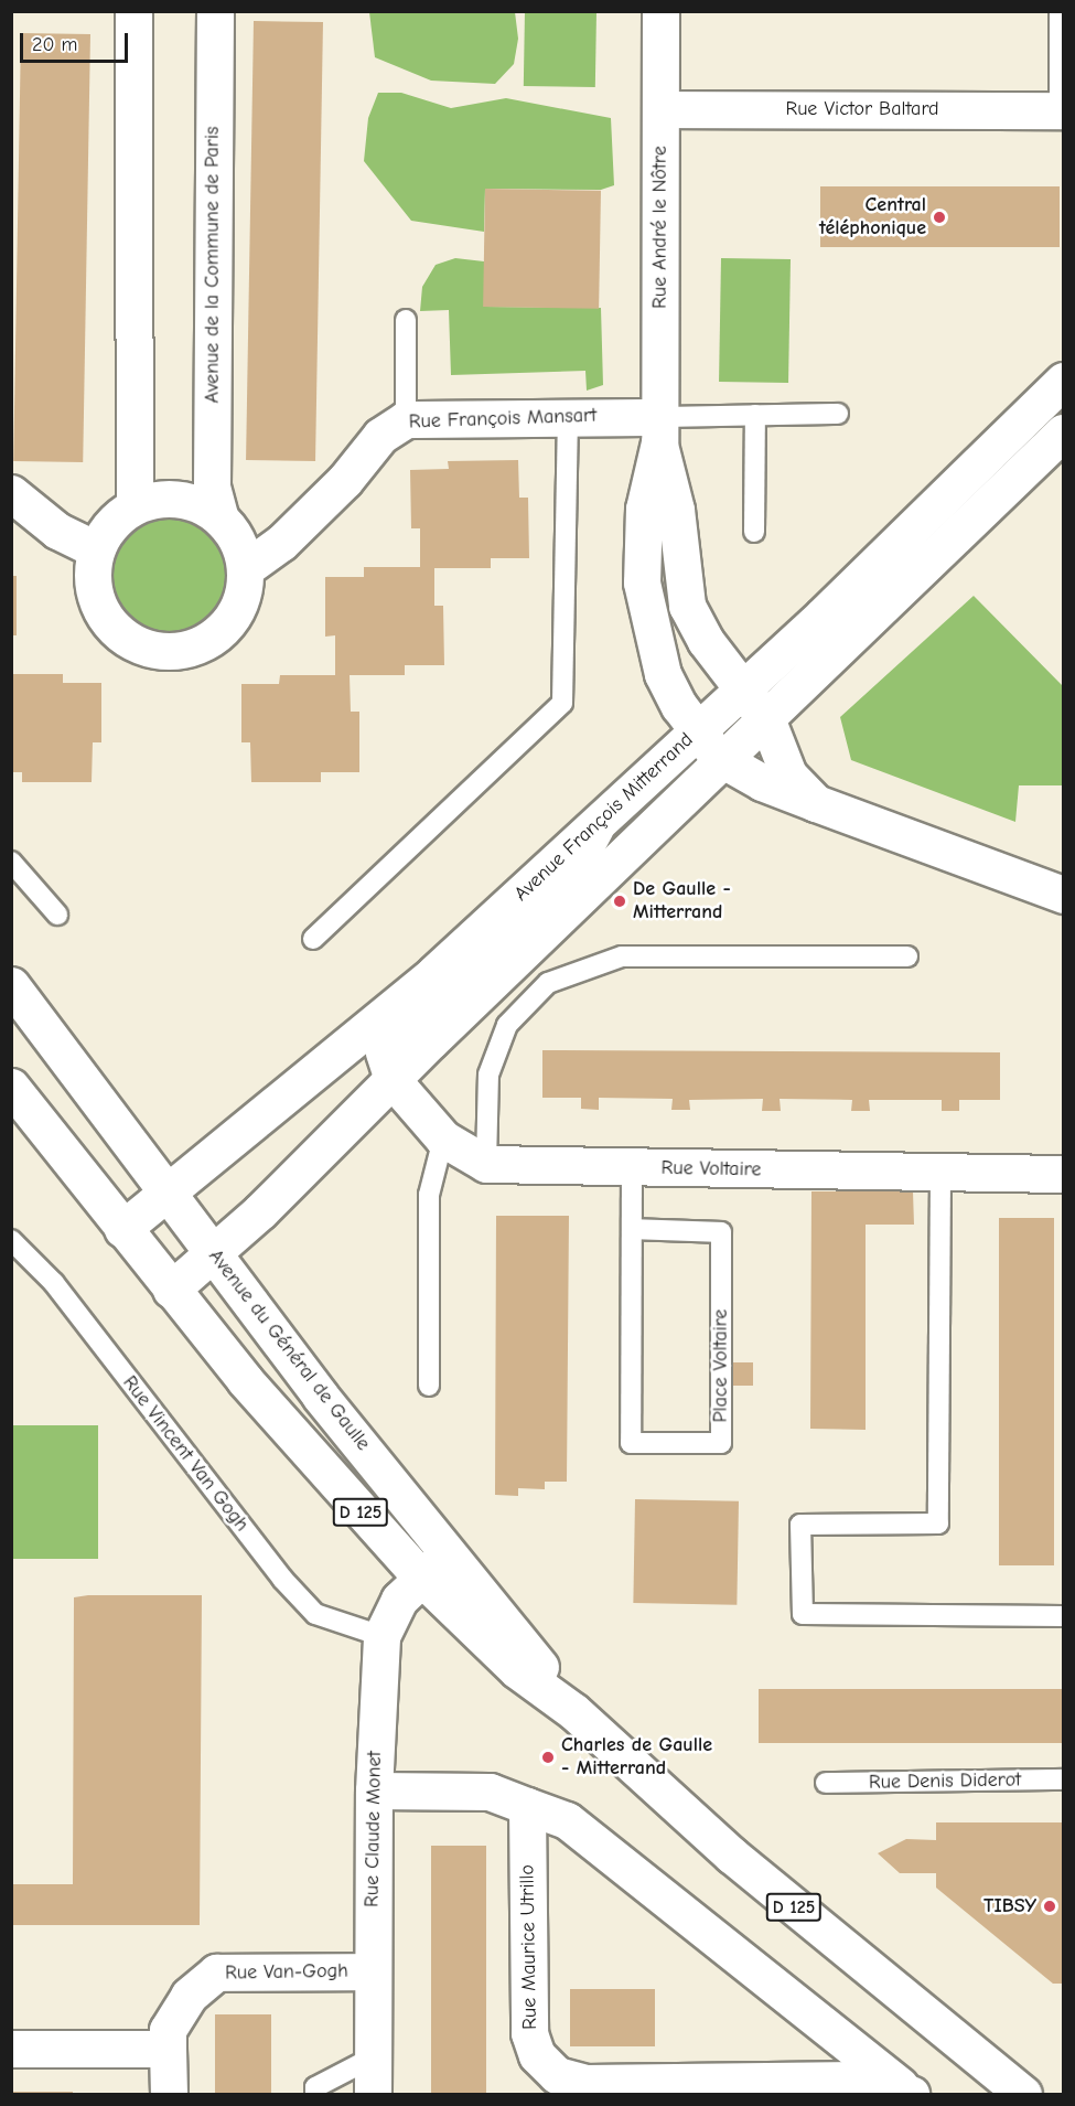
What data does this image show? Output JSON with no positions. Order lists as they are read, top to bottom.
{
  "streets": {
    "street": [
      "Rue Victor Baltard",
      "Rue André le Nôtre",
      "Avenue de la Commune de Paris",
      "Rue François Mansart",
      "Avenue François Mitterrand",
      "Rue Voltaire",
      "Avenue du Général de Gaulle",
      "D 125",
      "Rue Claude Monet",
      "Rue Maurice Utrillo",
      "Rue Van-Gogh"
    ],
    "lane": ["Place Voltaire", "Rue Vincent Van Gogh", "Rue Denis Diderot"]
  },
  "crossings": [
    ["Rue Victor Baltard", "Rue André le Nôtre"],
    ["Rue André le Nôtre", "Rue François Mansart"],
    ["Rue André le Nôtre", "Avenue François Mitterrand"],
    ["Avenue de la Commune de Paris", "Rue François Mansart"],
    ["Avenue François Mitterrand", "Rue Voltaire"],
    ["Avenue François Mitterrand", "Avenue du Général de Gaulle"],
    ["Rue Voltaire", "Place Voltaire"],
    ["Avenue du Général de Gaulle", "Rue Claude Monet"],
    ["Rue Vincent Van Gogh", "Rue Claude Monet"],
    ["Rue Claude Monet", "Rue Van-Gogh"]
  ],
  "places": [
    "Central téléphonique",
    "De Gaulle - Mitterrand",
    "Charles de Gaulle - Mitterrand",
    "TIBSY"
  ],
  "scale_bar": "20 m"
}
